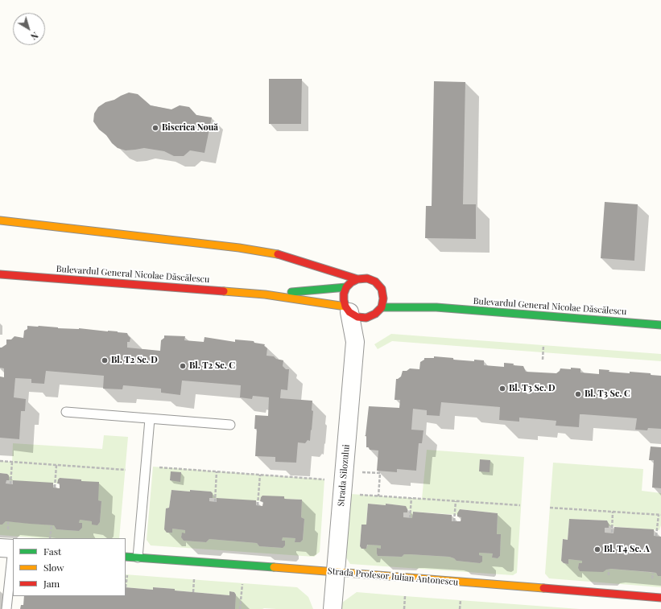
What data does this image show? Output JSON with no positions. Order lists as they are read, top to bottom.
{
  "streets": {
    "main road": ["Bulevardul General Nicolae Dăscălescu", "Strada Profesor Iulian Antonescu"],
    "street": ["Strada Silozului"]
  },
  "crossings": [
    ["Bulevardul General Nicolae Dăscălescu", "Strada Silozului"],
    ["Strada Silozului", "Strada Profesor Iulian Antonescu"]
  ],
  "places": [
    "Biserica Nouă",
    "Bl. T2 Sc. D",
    "Bl. T2 Sc. C",
    "Bl. T3 Sc. D",
    "Bl. T3 Sc. C",
    "Bl. T4 Sc. A"
  ],
  "legend": ["Fast", "Slow", "Jam"],
  "north": "bottom right"
}
